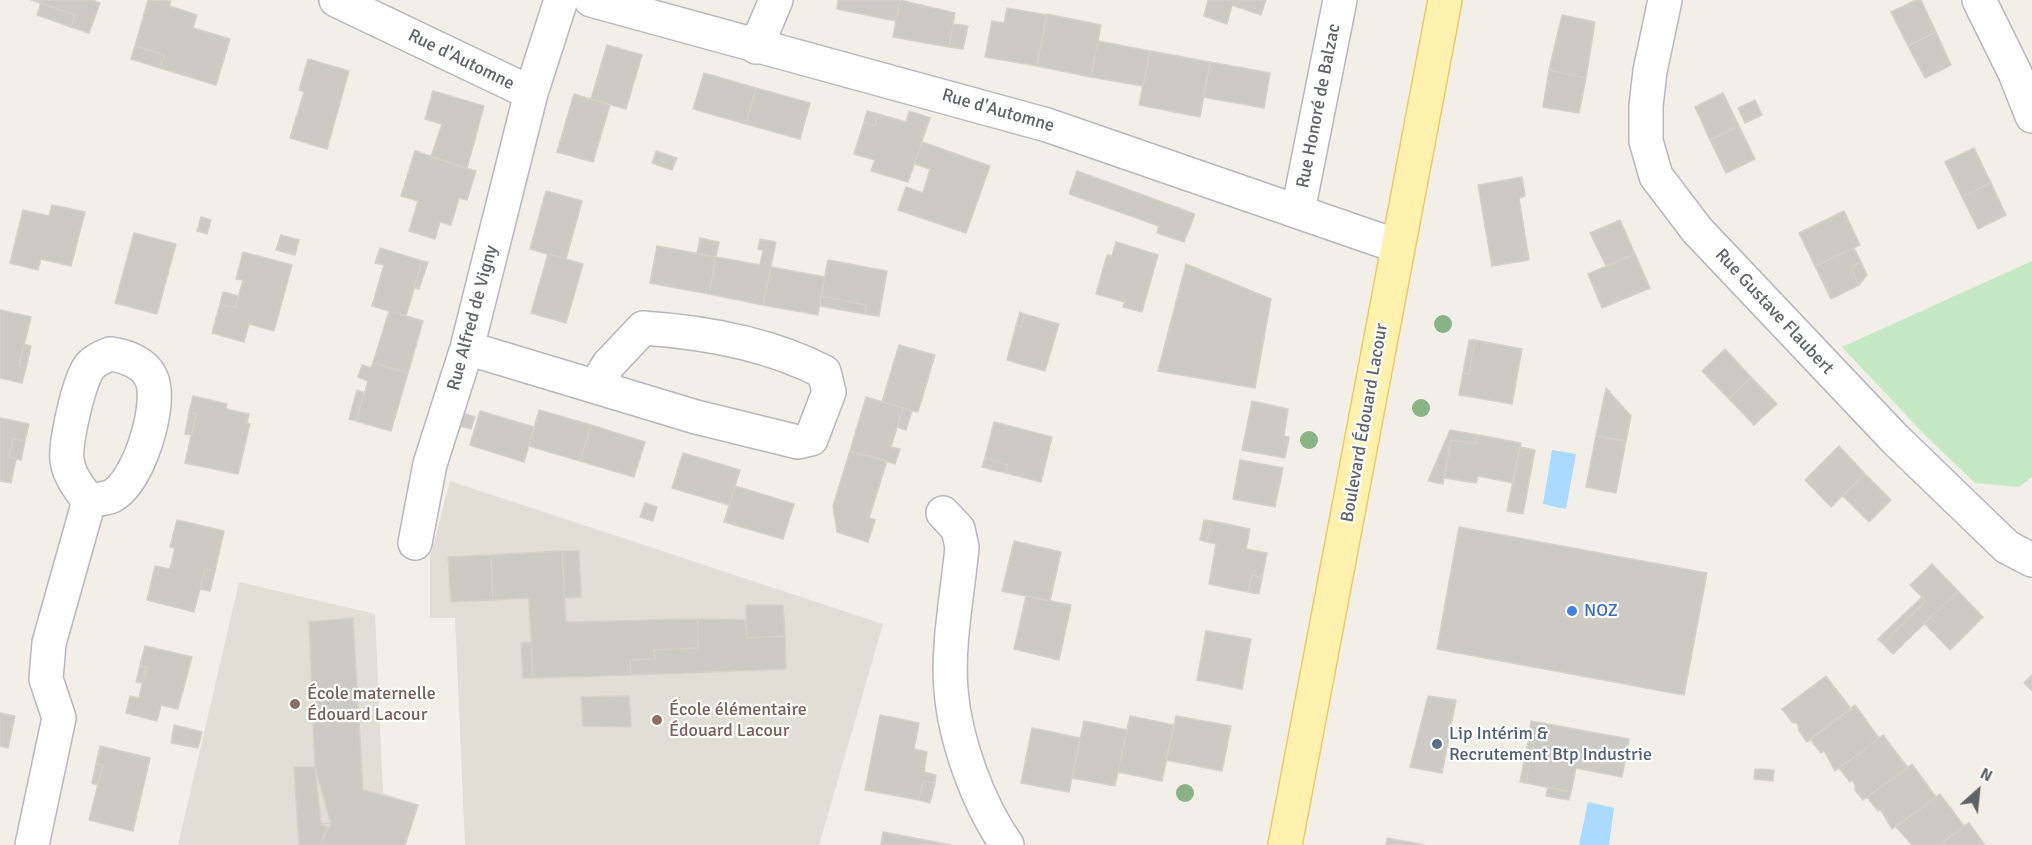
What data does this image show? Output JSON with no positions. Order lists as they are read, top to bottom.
{
  "streets": {
    "main road": ["Boulevard Édouard Lacour"],
    "street": [
      "Rue d'Automne",
      "Rue Honoré de Balzac",
      "Rue Gustave Flaubert",
      "Rue Alfred de Vigny"
    ]
  },
  "crossings": [
    ["Rue d'Automne", "Rue Honoré de Balzac"],
    ["Rue d'Automne", "Rue Alfred de Vigny"],
    ["Rue d'Automne", "Boulevard Édouard Lacour"]
  ],
  "places": [
    "NOZ",
    "École maternelle Édouard Lacour",
    "École élémentaire Édouard Lacour",
    "Lip Intérim & Recrutement Btp Industrie"
  ],
  "north": "top right"
}
